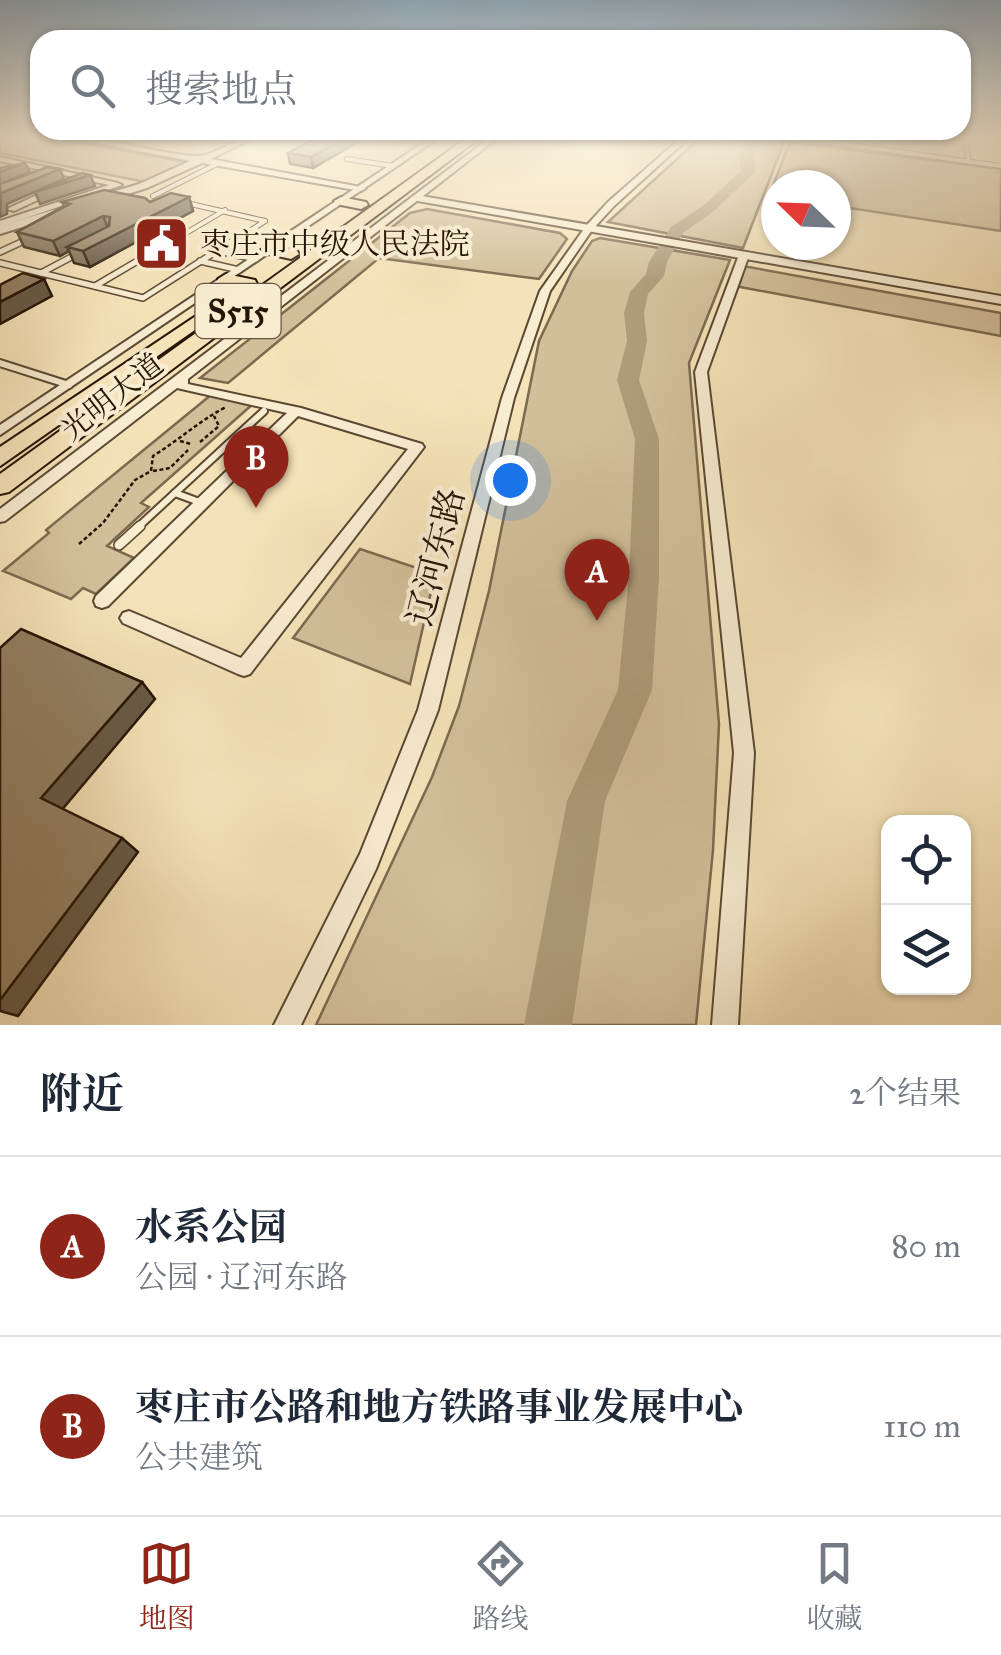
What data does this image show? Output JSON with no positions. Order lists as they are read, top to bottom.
{
  "streets": {
    "main road": ["S515", "光明大道"],
    "street": ["辽河东路"]
  },
  "places": {
    "public building": ["枣庄市中级人民法院"]
  },
  "north": "top left",
  "page": {
    "search": "搜索地点",
    "pins": ["B", "A"],
    "heading": ["附近", "2个结果"],
    "list": [
      {
        "mark": "A",
        "name": "水系公园",
        "note": "公园 · 辽河东路",
        "value": "80 m"
      },
      {
        "mark": "B",
        "name": "枣庄市公路和地方铁路事业发展中心",
        "note": "公共建筑",
        "value": "110 m"
      }
    ],
    "nav": ["地图", "路线", "收藏"]
  }
}
